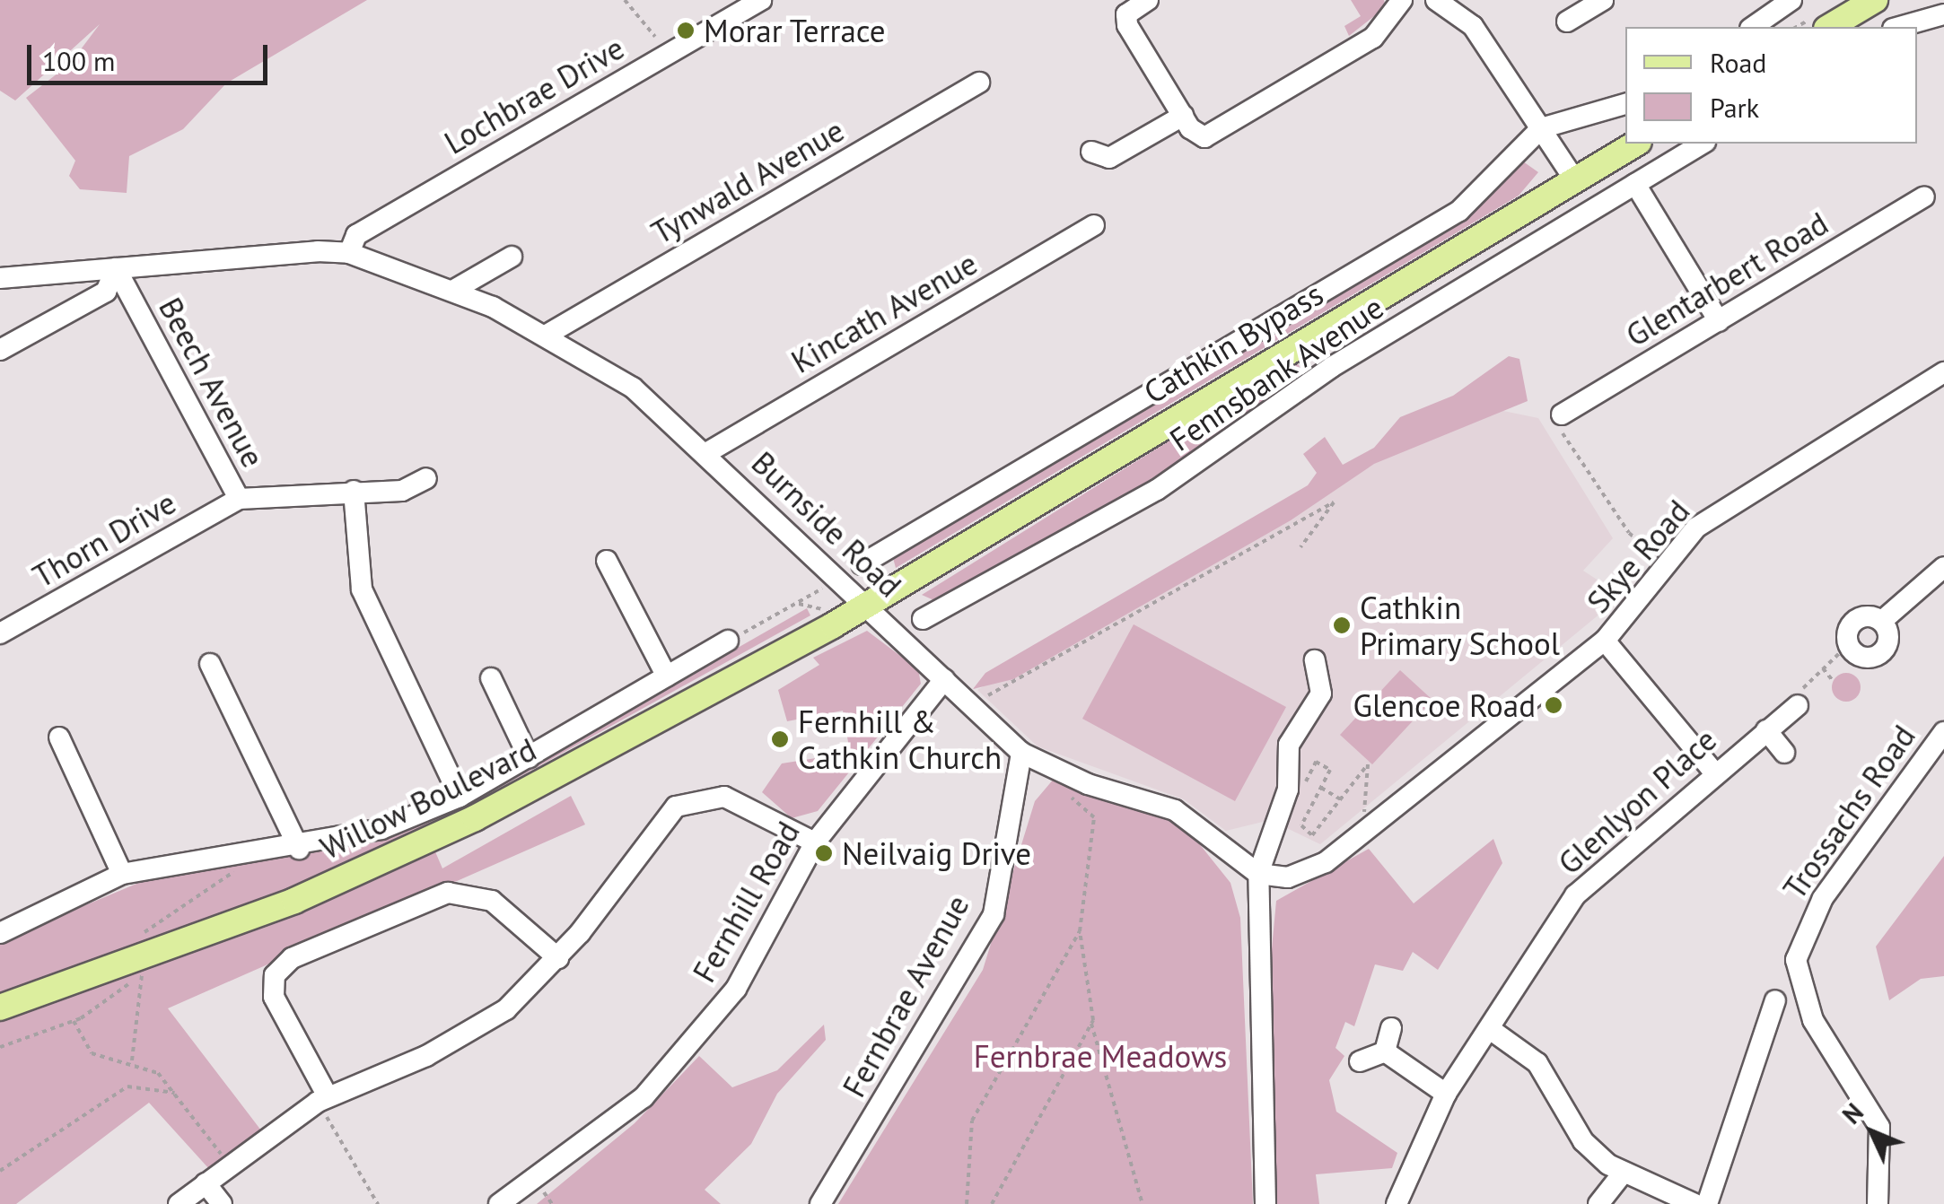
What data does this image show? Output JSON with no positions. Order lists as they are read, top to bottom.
{
  "streets": {
    "main road": ["Cathkin Bypass", "Willow Boulevard"],
    "street": [
      "Lochbrae Drive",
      "Tynwald Avenue",
      "Glentarbert Road",
      "Kincath Avenue",
      "Fennsbank Avenue",
      "Beech Avenue",
      "Burnside Road",
      "Thorn Drive",
      "Skye Road",
      "Glenlyon Place",
      "Trossachs Road",
      "Fernhill Road",
      "Fernbrae Avenue"
    ]
  },
  "crossings": [
    ["Lochbrae Drive", "Burnside Road"],
    ["Tynwald Avenue", "Burnside Road"],
    ["Kincath Avenue", "Burnside Road"],
    ["Cathkin Bypass", "Burnside Road"],
    ["Cathkin Bypass", "Willow Boulevard"],
    ["Beech Avenue", "Burnside Road"],
    ["Beech Avenue", "Thorn Drive"],
    ["Burnside Road", "Skye Road"],
    ["Burnside Road", "Willow Boulevard"],
    ["Burnside Road", "Fernhill Road"],
    ["Burnside Road", "Fernbrae Avenue"]
  ],
  "parks": ["Fernbrae Meadows"],
  "places": [
    "Morar Terrace",
    "Cathkin Primary School",
    "Glencoe Road",
    "Fernhill & Cathkin Church",
    "Neilvaig Drive"
  ],
  "legend": ["Road", "Park"],
  "scale_bar": "100 m",
  "north": "top left"
}
